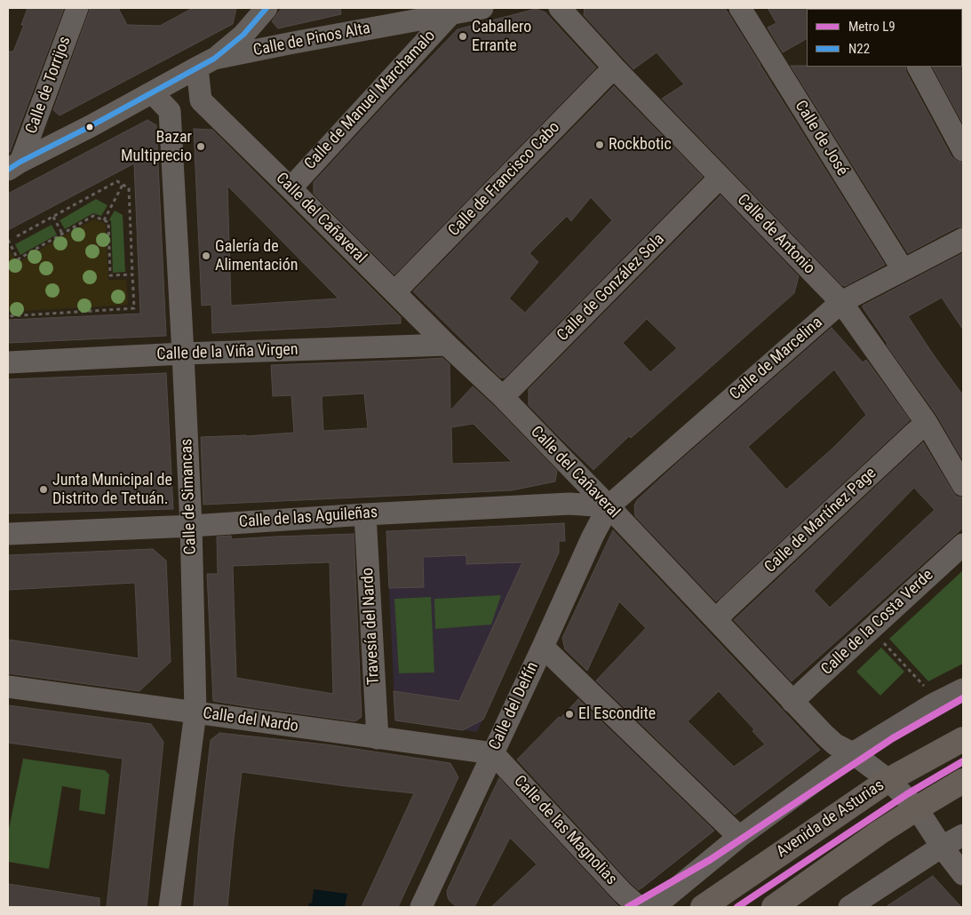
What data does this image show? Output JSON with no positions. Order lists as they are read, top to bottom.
{
  "streets": {
    "main road": ["Avenida de Asturias"],
    "street": [
      "Calle de Pinos Alta",
      "Calle de Torrijos",
      "Calle de Manuel Marchamalo",
      "Calle de José",
      "Calle de Francisco Cabo",
      "Calle del Cañaveral",
      "Calle de Antonio",
      "Calle de González Sola",
      "Calle de la Viña Virgen",
      "Calle de Marcelina",
      "Calle de Simancas",
      "Calle de las Aguileñas",
      "Calle de Martínez Page",
      "Calle de la Costa Verde",
      "Travesía del Nardo",
      "Calle del Delfín",
      "Calle del Nardo",
      "Calle de las Magnolias"
    ]
  },
  "crossings": [
    ["Calle de Pinos Alta", "Calle de Torrijos"],
    ["Calle de Pinos Alta", "Calle de Manuel Marchamalo"],
    ["Calle de Manuel Marchamalo", "Calle del Cañaveral"],
    ["Calle de José", "Calle de Marcelina"],
    ["Calle de Francisco Cabo", "Calle del Cañaveral"],
    ["Calle de Francisco Cabo", "Calle de Antonio"],
    ["Calle del Cañaveral", "Calle de González Sola"],
    ["Calle del Cañaveral", "Calle de la Viña Virgen"],
    ["Calle del Cañaveral", "Calle de Marcelina"],
    ["Calle del Cañaveral", "Calle de las Aguileñas"],
    ["Calle del Cañaveral", "Calle de Martínez Page"],
    ["Calle del Cañaveral", "Calle de la Costa Verde"],
    ["Calle del Cañaveral", "Calle del Delfín"],
    ["Calle del Cañaveral", "Avenida de Asturias"],
    ["Calle de Antonio", "Calle de González Sola"],
    ["Calle de Antonio", "Calle de Marcelina"],
    ["Calle de Antonio", "Calle de Martínez Page"],
    ["Calle de la Viña Virgen", "Calle de Simancas"],
    ["Calle de Marcelina", "Calle de las Aguileñas"],
    ["Calle de Marcelina", "Calle del Delfín"],
    ["Calle de Simancas", "Calle de las Aguileñas"],
    ["Calle de Simancas", "Calle del Nardo"],
    ["Calle de las Aguileñas", "Travesía del Nardo"],
    ["Calle de las Aguileñas", "Calle del Delfín"],
    ["Travesía del Nardo", "Calle del Nardo"],
    ["Calle del Delfín", "Calle del Nardo"],
    ["Calle del Delfín", "Calle de las Magnolias"],
    ["Calle del Nardo", "Calle de las Magnolias"]
  ],
  "places": [
    "Caballero Errante",
    "Rockbotic",
    "Bazar Multiprecio",
    "Galería de Alimentación",
    "Junta Municipal de Distrito de Tetuán.",
    "El Escondite"
  ],
  "lines": ["transit line N22", "metro line L9"],
  "legend": ["Metro L9", "N22"]
}
